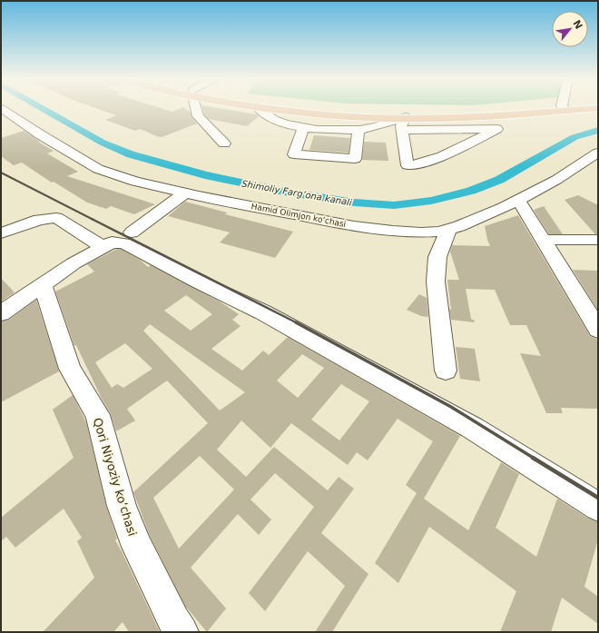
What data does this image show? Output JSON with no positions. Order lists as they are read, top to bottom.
{
  "streets": {
    "street": ["Hamid Olimjon koʻchasi", "Qori Niyoziy koʻchasi"]
  },
  "water": ["Shimoliy Fargʻona kanali"],
  "north": "top right"
}
